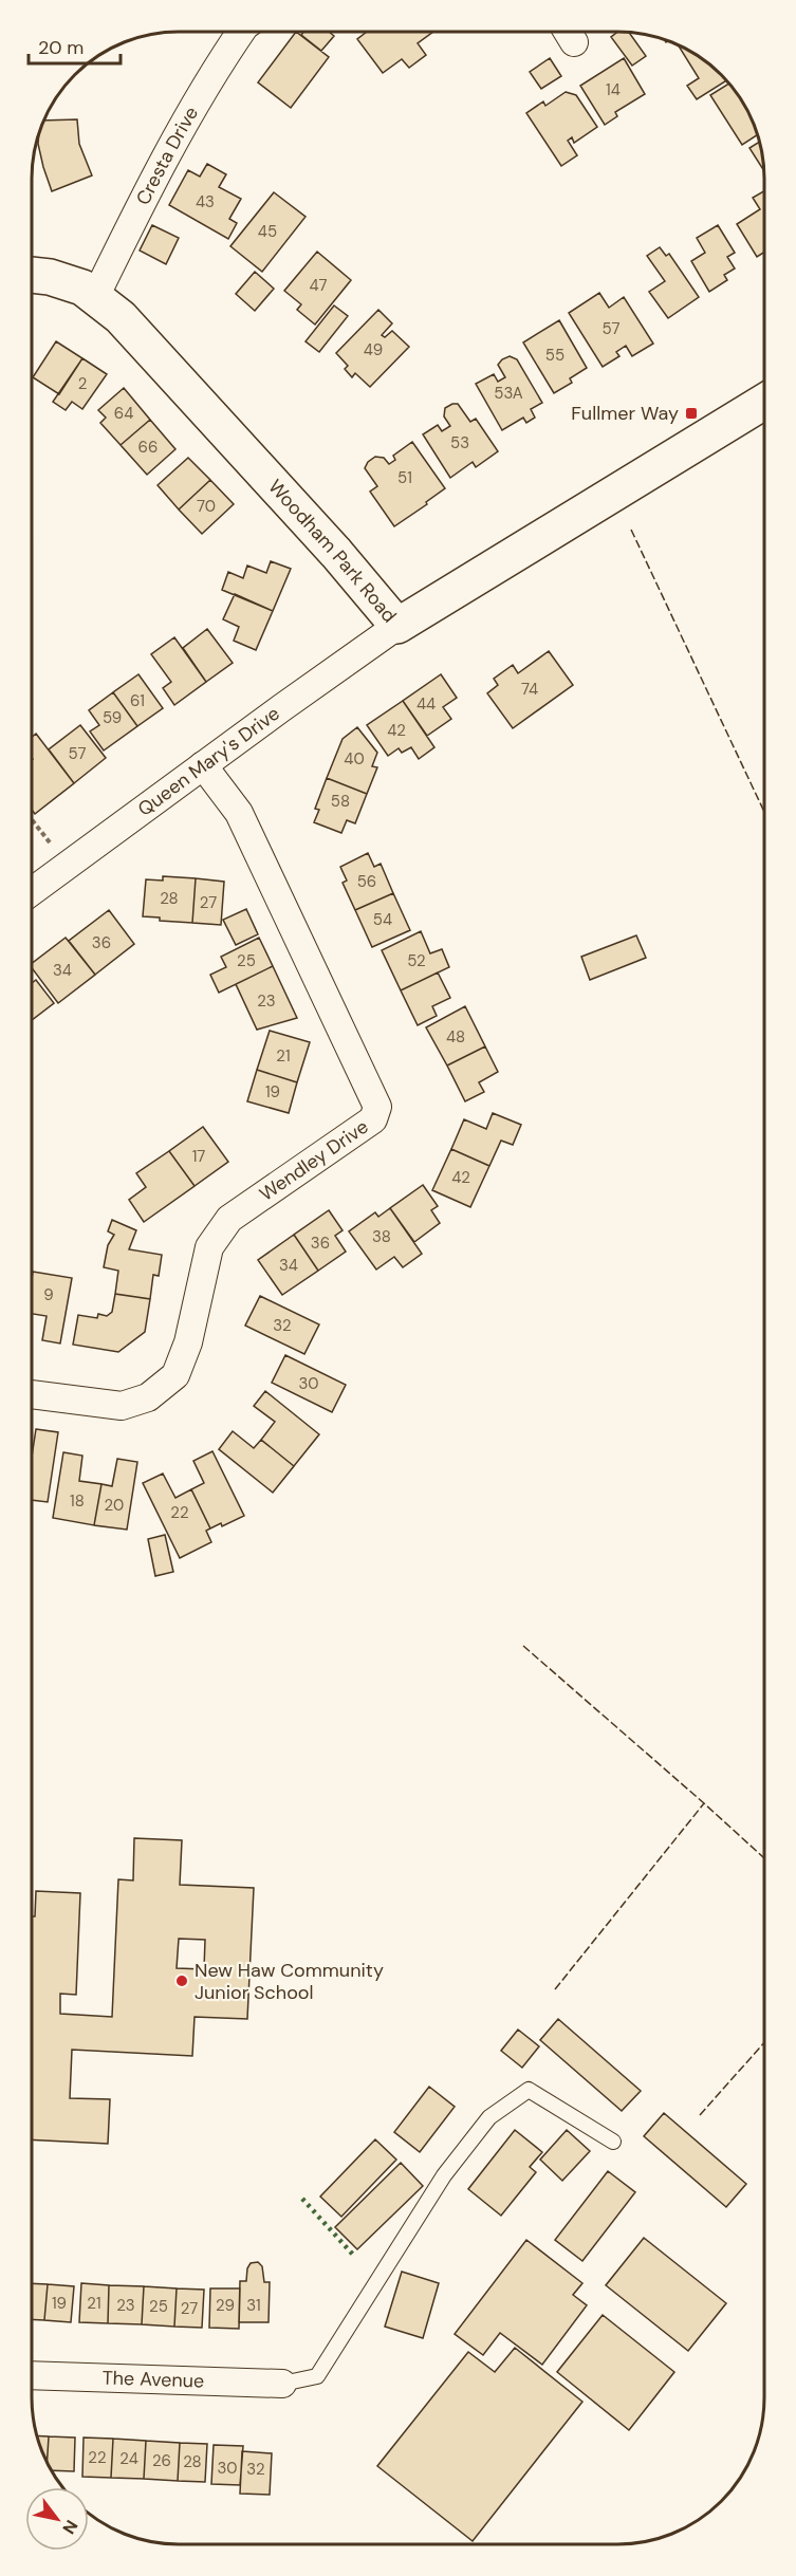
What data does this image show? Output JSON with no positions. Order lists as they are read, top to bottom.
{
  "streets": {
    "street": [
      "Cresta Drive",
      "Woodham Park Road",
      "Queen Mary's Drive",
      "Wendley Drive",
      "The Avenue"
    ]
  },
  "crossings": [
    ["Cresta Drive", "Woodham Park Road"],
    ["Woodham Park Road", "Queen Mary's Drive"],
    ["Queen Mary's Drive", "Wendley Drive"]
  ],
  "places": {
    "transit": ["Fullmer Way"],
    "other": ["New Haw Community Junior School"]
  },
  "house_numbers": [
    "14",
    "43",
    "45",
    "47",
    "57",
    "49",
    "55",
    "2",
    "53A",
    "64",
    "53",
    "66",
    "51",
    "70",
    "74",
    "61",
    "44",
    "59",
    "42",
    "57",
    "40",
    "58",
    "56",
    "28",
    "27",
    "54",
    "36",
    "25",
    "52",
    "34",
    "23",
    "48",
    "21",
    "19",
    "17",
    "42",
    "38",
    "36",
    "34",
    "9",
    "32",
    "30",
    "18",
    "20",
    "22",
    "19",
    "21",
    "23",
    "29",
    "31",
    "25",
    "27",
    "22",
    "24",
    "26",
    "28",
    "30",
    "32"
  ],
  "scale_bar": "20 m",
  "north": "bottom right"
}
